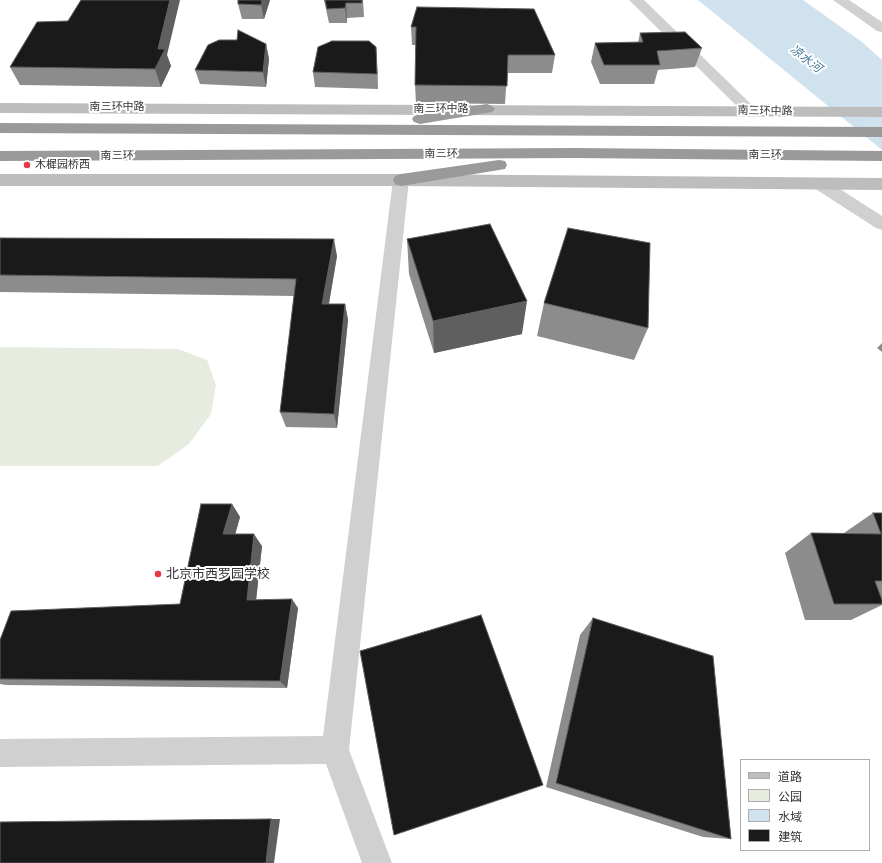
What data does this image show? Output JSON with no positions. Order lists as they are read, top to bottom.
{
  "streets": {
    "highway": ["南三环"],
    "street": ["南三环中路"]
  },
  "water": ["凉水河"],
  "places": ["木樨园桥西", "北京市西罗园学校"],
  "legend": [
    "道路",
    "公园",
    "水域",
    "建筑"
  ]
}
